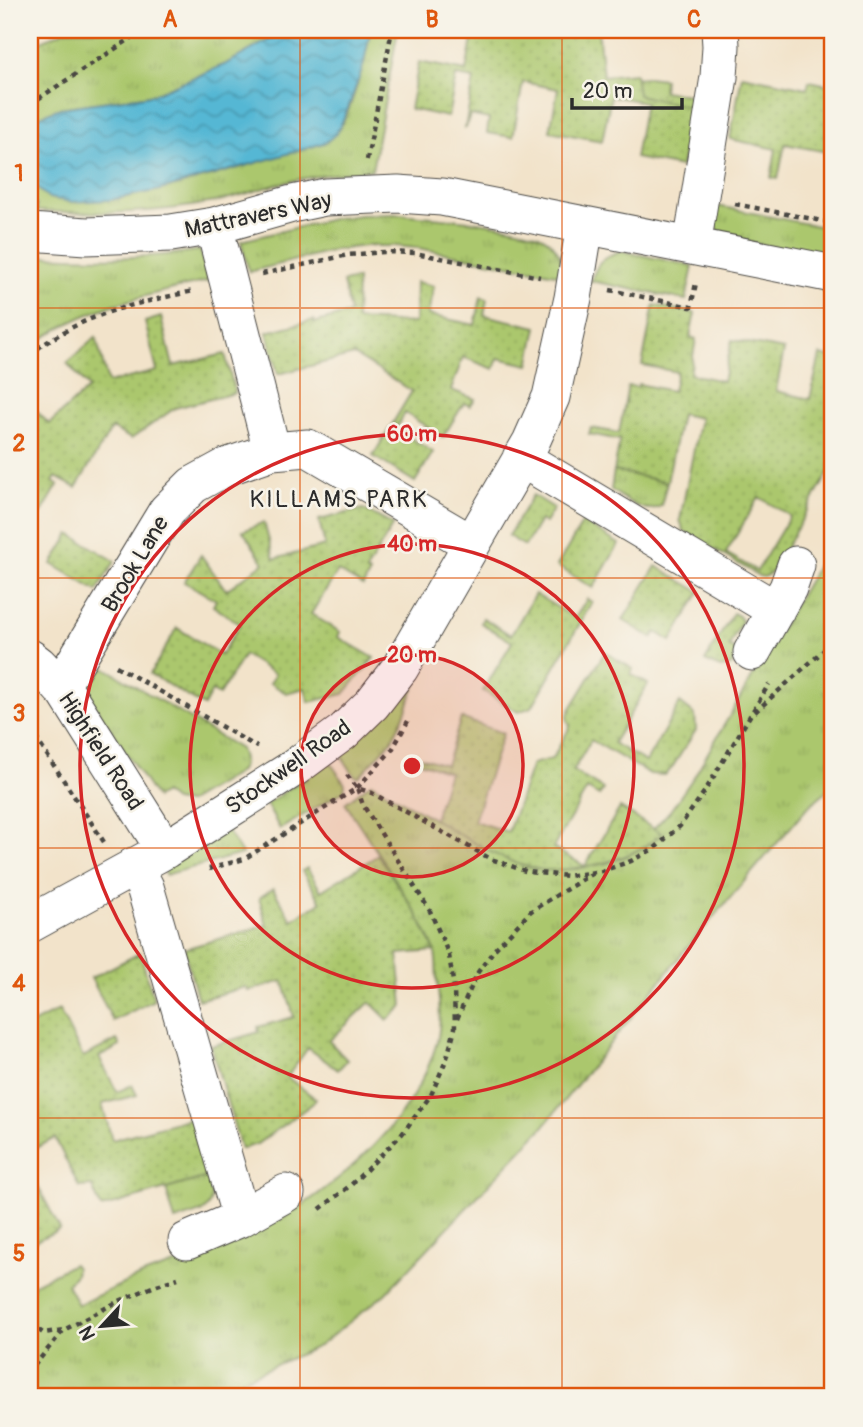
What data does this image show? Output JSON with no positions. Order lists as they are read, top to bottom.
{
  "streets": {
    "street": [
      "Mattravers Way",
      "Brook Lane",
      "Highfield Road",
      "Stockwell Road"
    ]
  },
  "crossings": [
    ["Mattravers Way", "Stockwell Road"],
    ["Brook Lane", "Highfield Road"],
    ["Brook Lane", "Stockwell Road"],
    ["Highfield Road", "Stockwell Road"]
  ],
  "districts": ["KILLAMS PARK"],
  "scale_bar": "20 m",
  "north": "bottom left",
  "grid": {
    "columns": ["A", "B", "C"],
    "rows": [
      "1",
      "2",
      "3",
      "4",
      "5"
    ]
  },
  "rings": ["60 m", "40 m", "20 m"]
}
